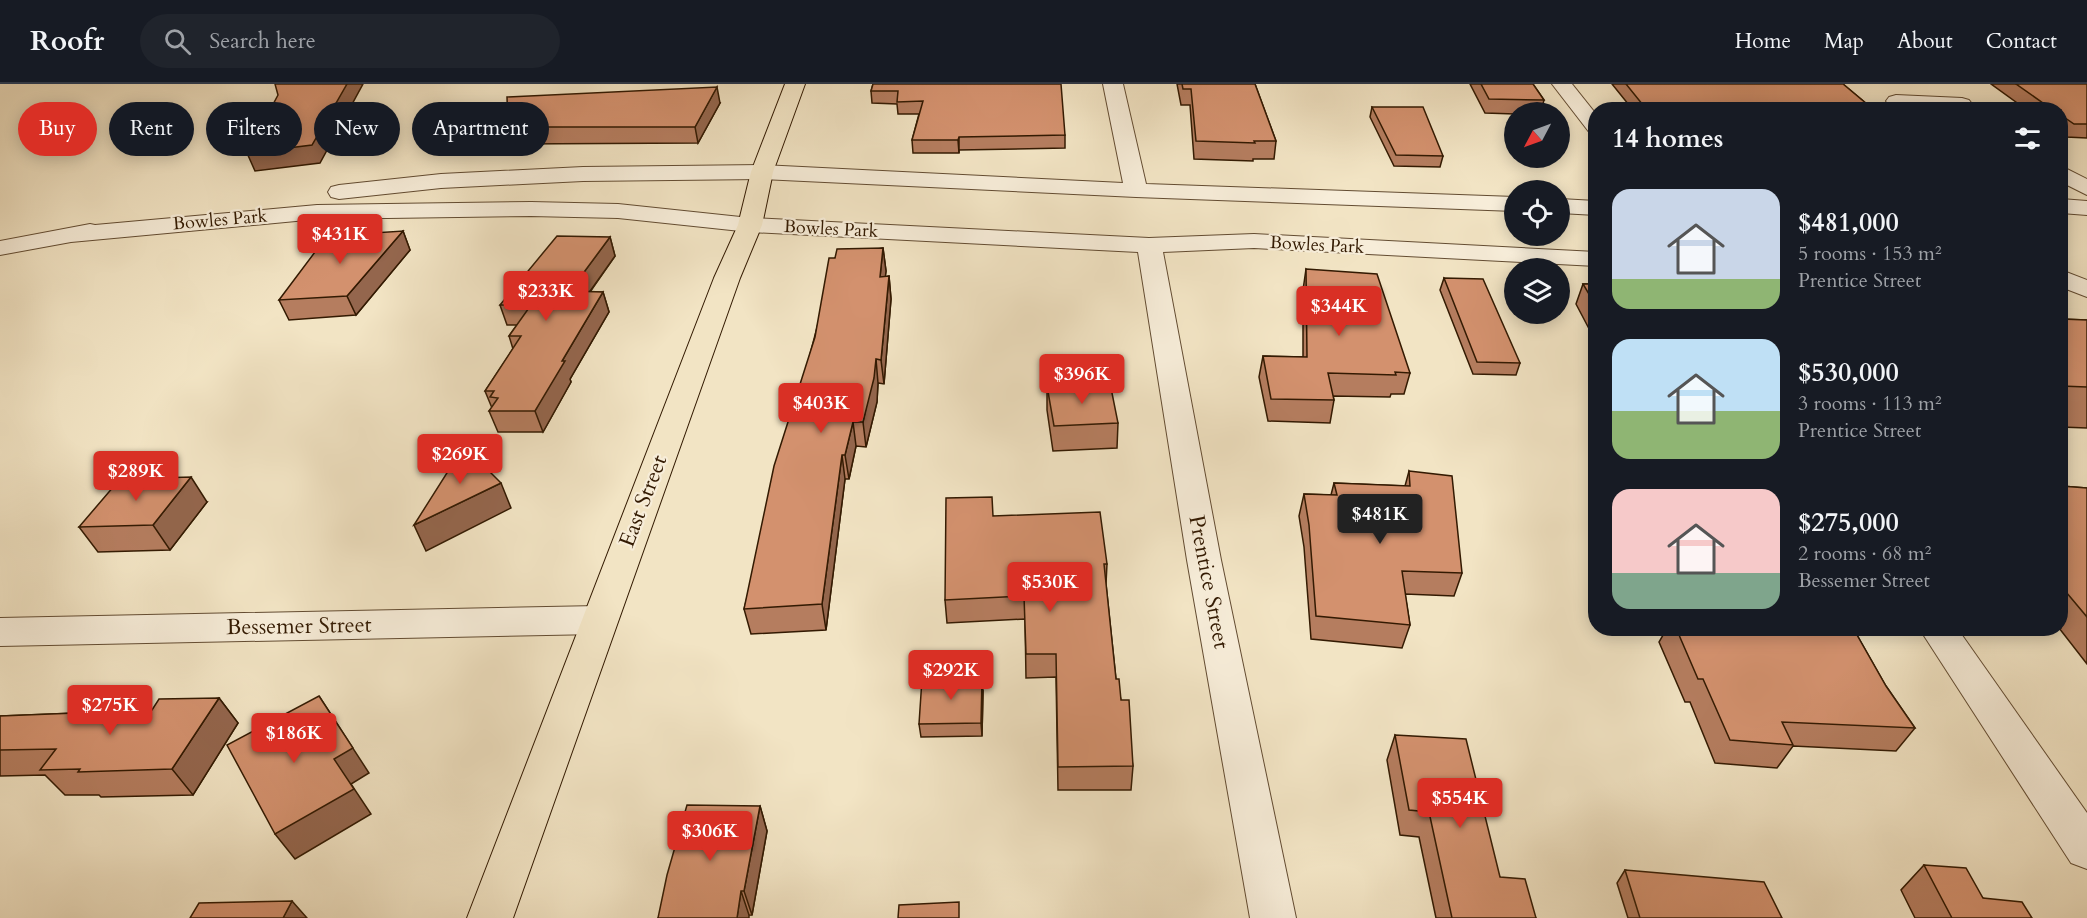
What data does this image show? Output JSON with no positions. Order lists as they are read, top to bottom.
{
  "streets": {
    "main road": ["East Street"],
    "street": ["Bowles Park", "Prentice Street", "Bessemer Street"]
  },
  "crossings": [
    ["Bowles Park", "East Street"],
    ["Bowles Park", "Prentice Street"],
    ["East Street", "Bessemer Street"]
  ],
  "north": "bottom left",
  "page": {
    "header": "Roofr",
    "search": "Search here",
    "nav": [
      "Home",
      "Map",
      "About",
      "Contact"
    ],
    "chip": [
      "Buy",
      "Rent",
      "Filters",
      "New",
      "Apartment"
    ],
    "heading": "14 homes",
    "list": [
      {
        "name": "$481,000",
        "note": "5 rooms · 153 m² · Prentice Street"
      },
      {
        "name": "$530,000",
        "note": "3 rooms · 113 m² · Prentice Street"
      },
      {
        "name": "$275,000",
        "note": "2 rooms · 68 m² · Bessemer Street"
      }
    ],
    "price": [
      "$431K",
      "$233K",
      "$344K",
      "$396K",
      "$403K",
      "$269K",
      "$289K",
      "$481K",
      "$530K",
      "$292K",
      "$275K",
      "$186K",
      "$554K",
      "$306K"
    ]
  }
}
